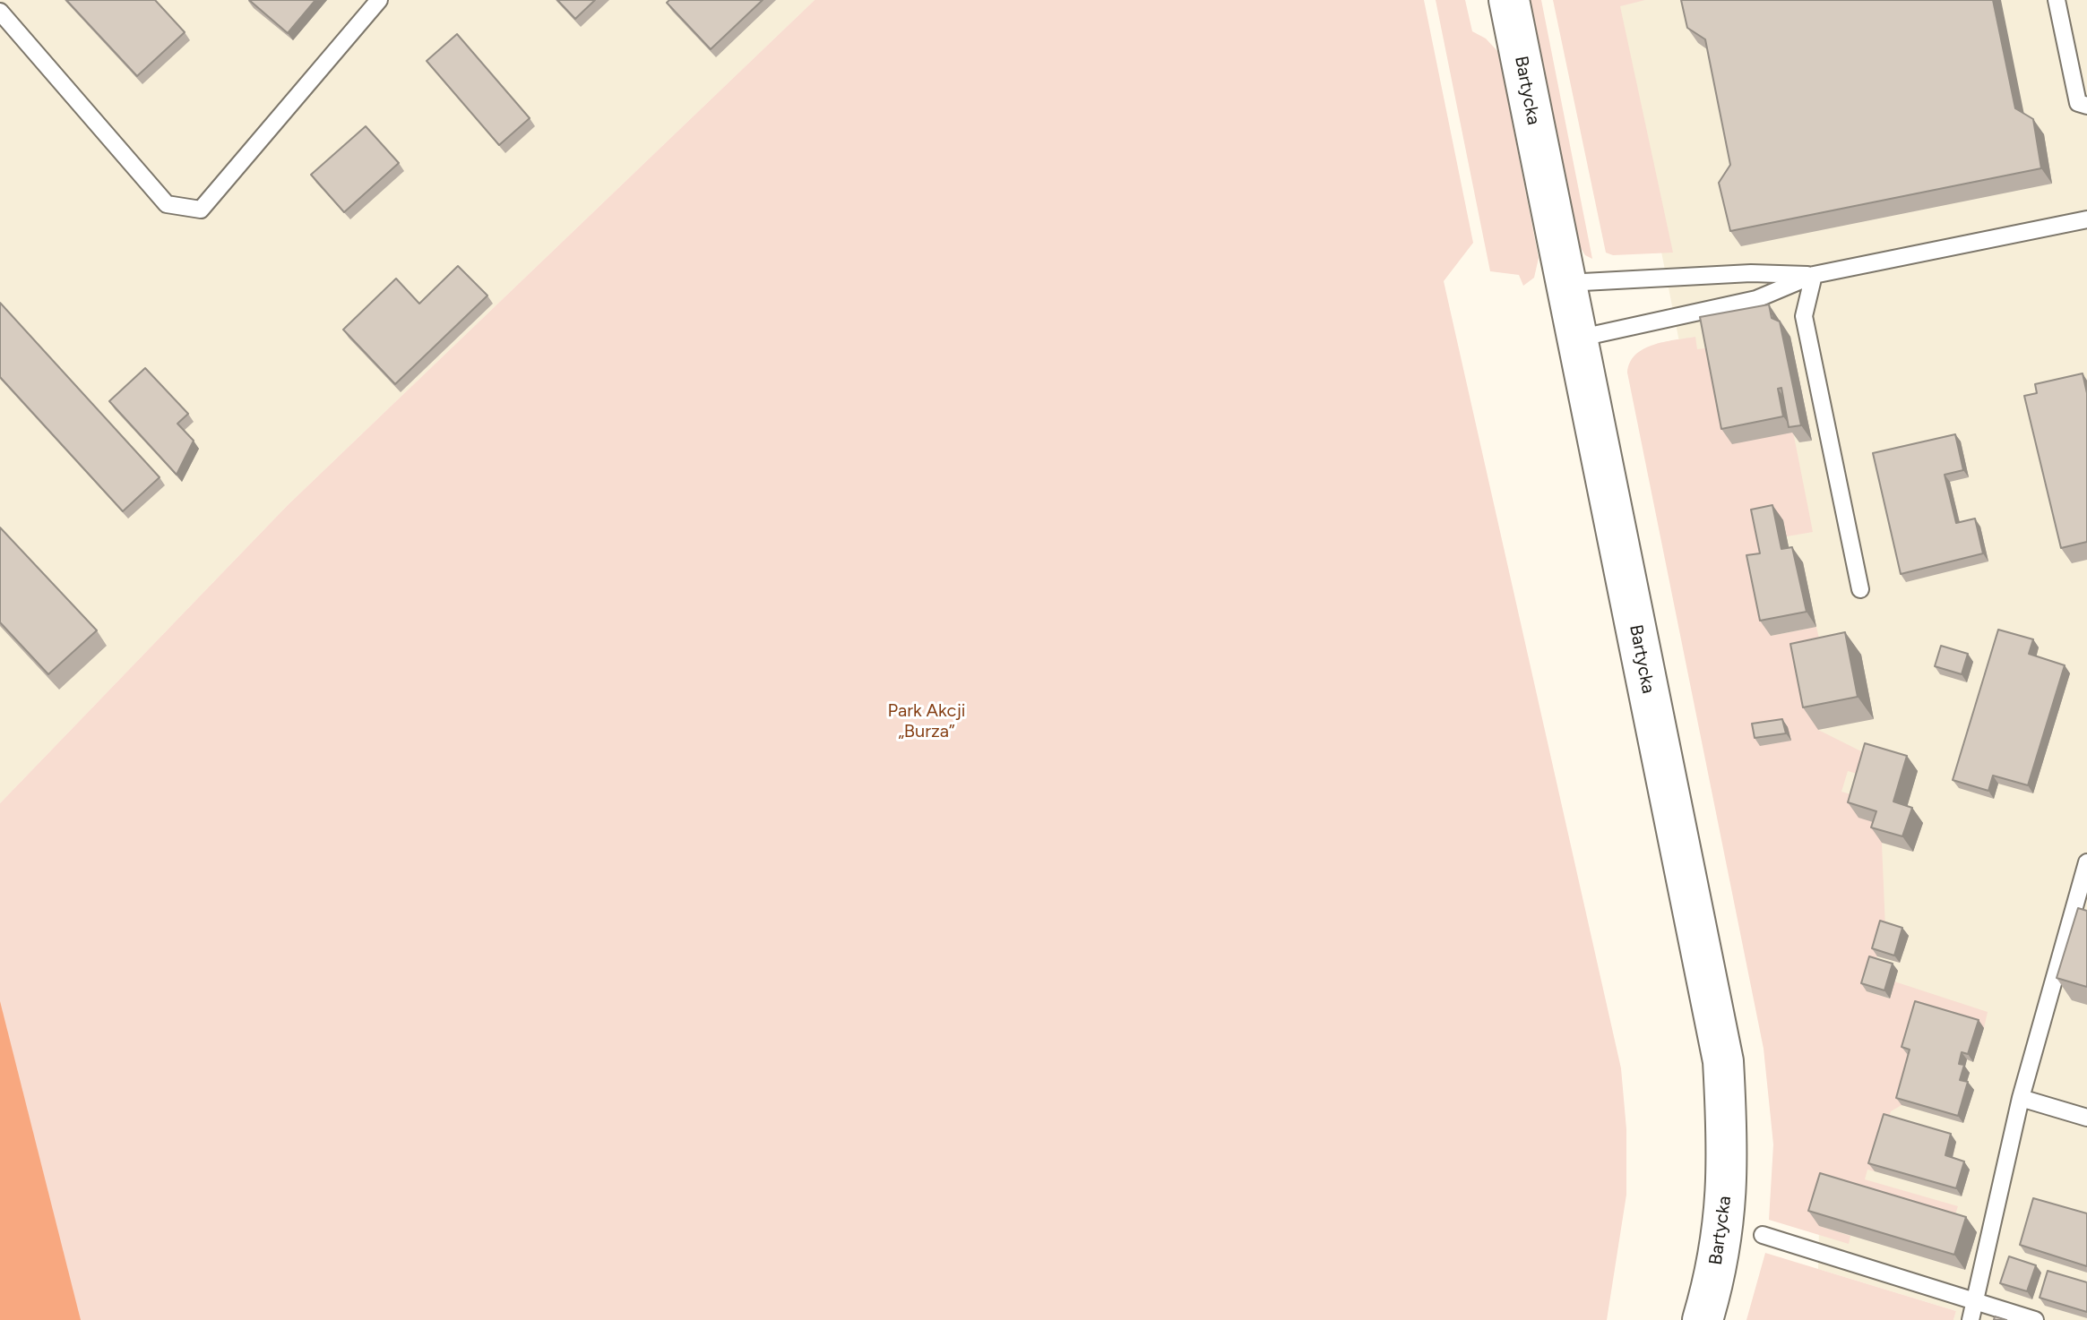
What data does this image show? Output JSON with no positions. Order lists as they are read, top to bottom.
{
  "streets": {
    "street": ["Bartycka"]
  },
  "parks": ["Park Akcji „Burza”"]
}
